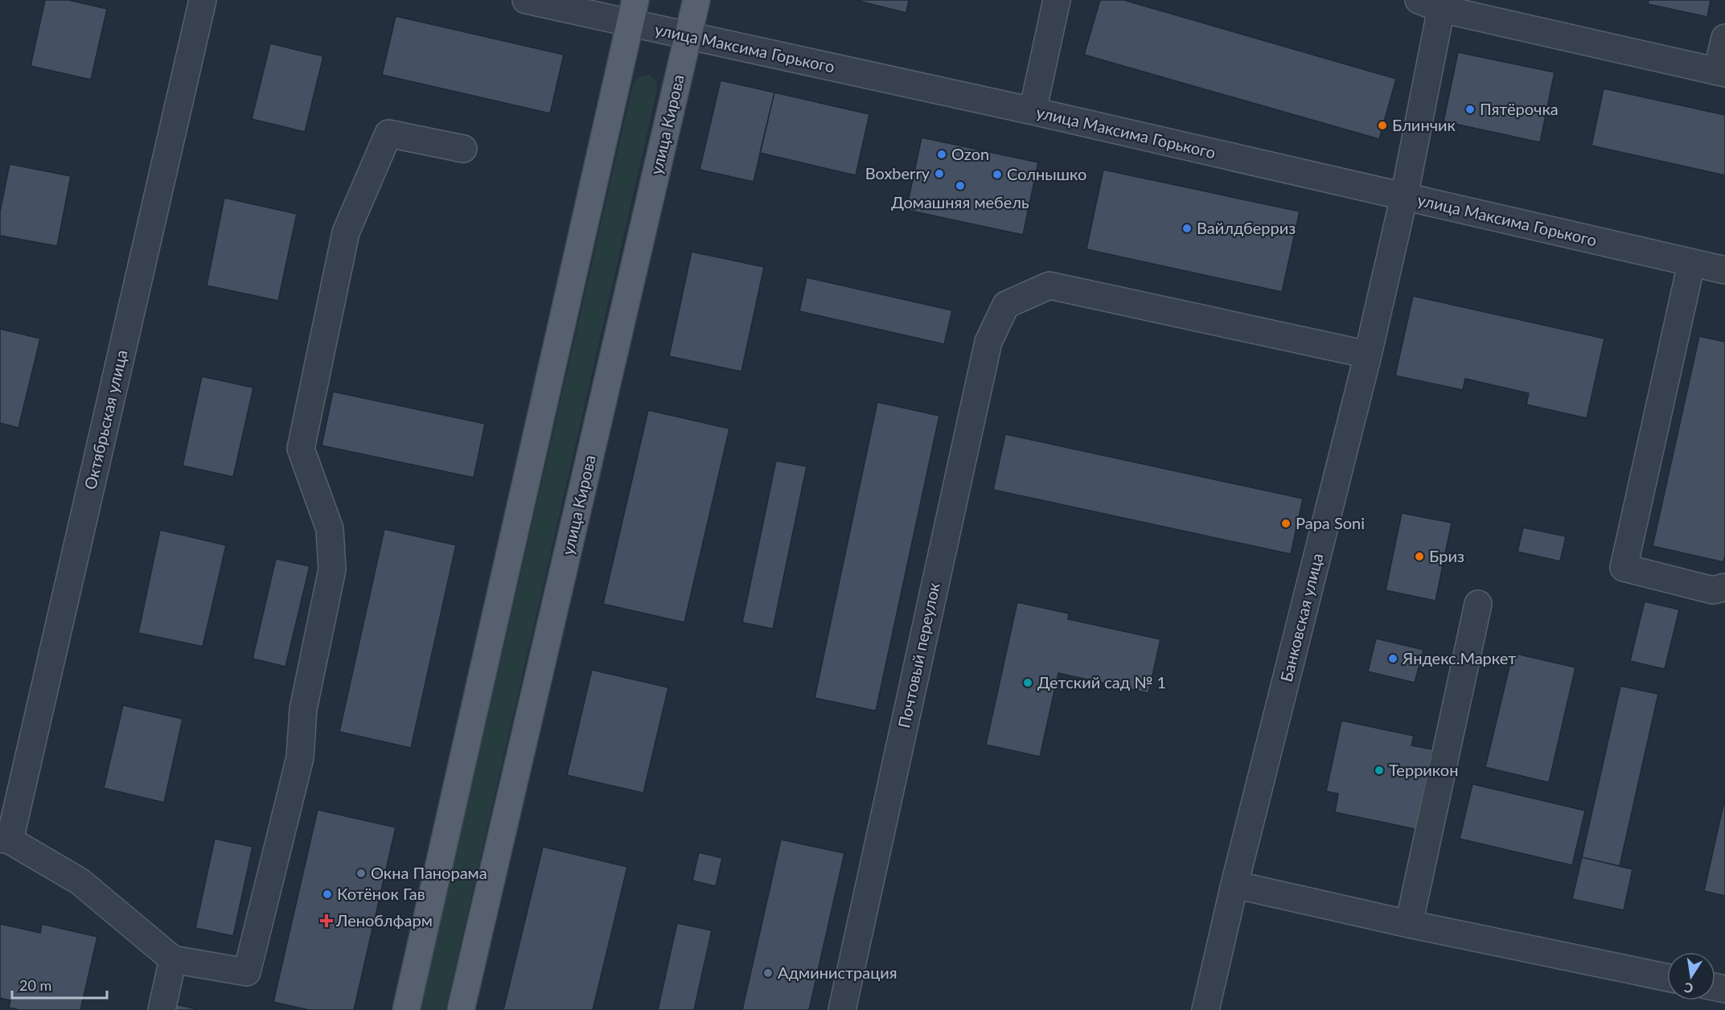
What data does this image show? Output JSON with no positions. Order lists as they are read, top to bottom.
{
  "streets": {
    "main road": ["улица Кирова"],
    "street": [
      "улица Максима Горького",
      "Октябрьская улица",
      "Банковская улица",
      "Почтовый переулок"
    ]
  },
  "crossings": [
    ["улица Максима Горького", "улица Кирова"],
    ["улица Максима Горького", "Банковская улица"],
    ["Банковская улица", "Почтовый переулок"]
  ],
  "places": {
    "other": [
      "Пятёрочка",
      "Блинчик",
      "Ozon",
      "Boxberry",
      "Солнышко",
      "Домашняя мебель",
      "Вайлдберриз",
      "Papa Soni",
      "Бриз",
      "Яндекс.Маркет",
      "Детский сад № 1",
      "Террикон",
      "Окна Панорама",
      "Котёнок Гав",
      "Администрация"
    ],
    "health": ["Леноблфарм"]
  },
  "scale_bar": "20 m",
  "north": "bottom"
}
